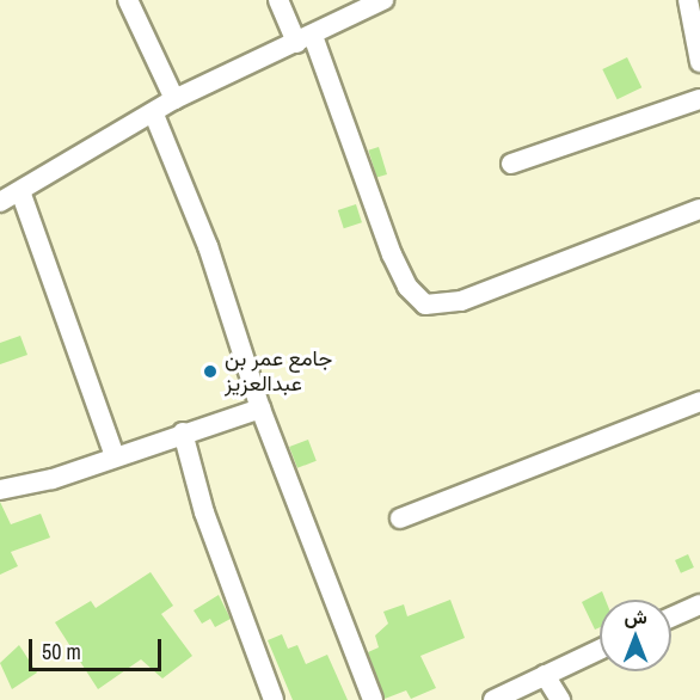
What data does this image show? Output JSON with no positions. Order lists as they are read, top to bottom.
{
  "places": ["جامع عمر بن عبدالعزيز"],
  "scale_bar": "50 m",
  "north": "top"
}
